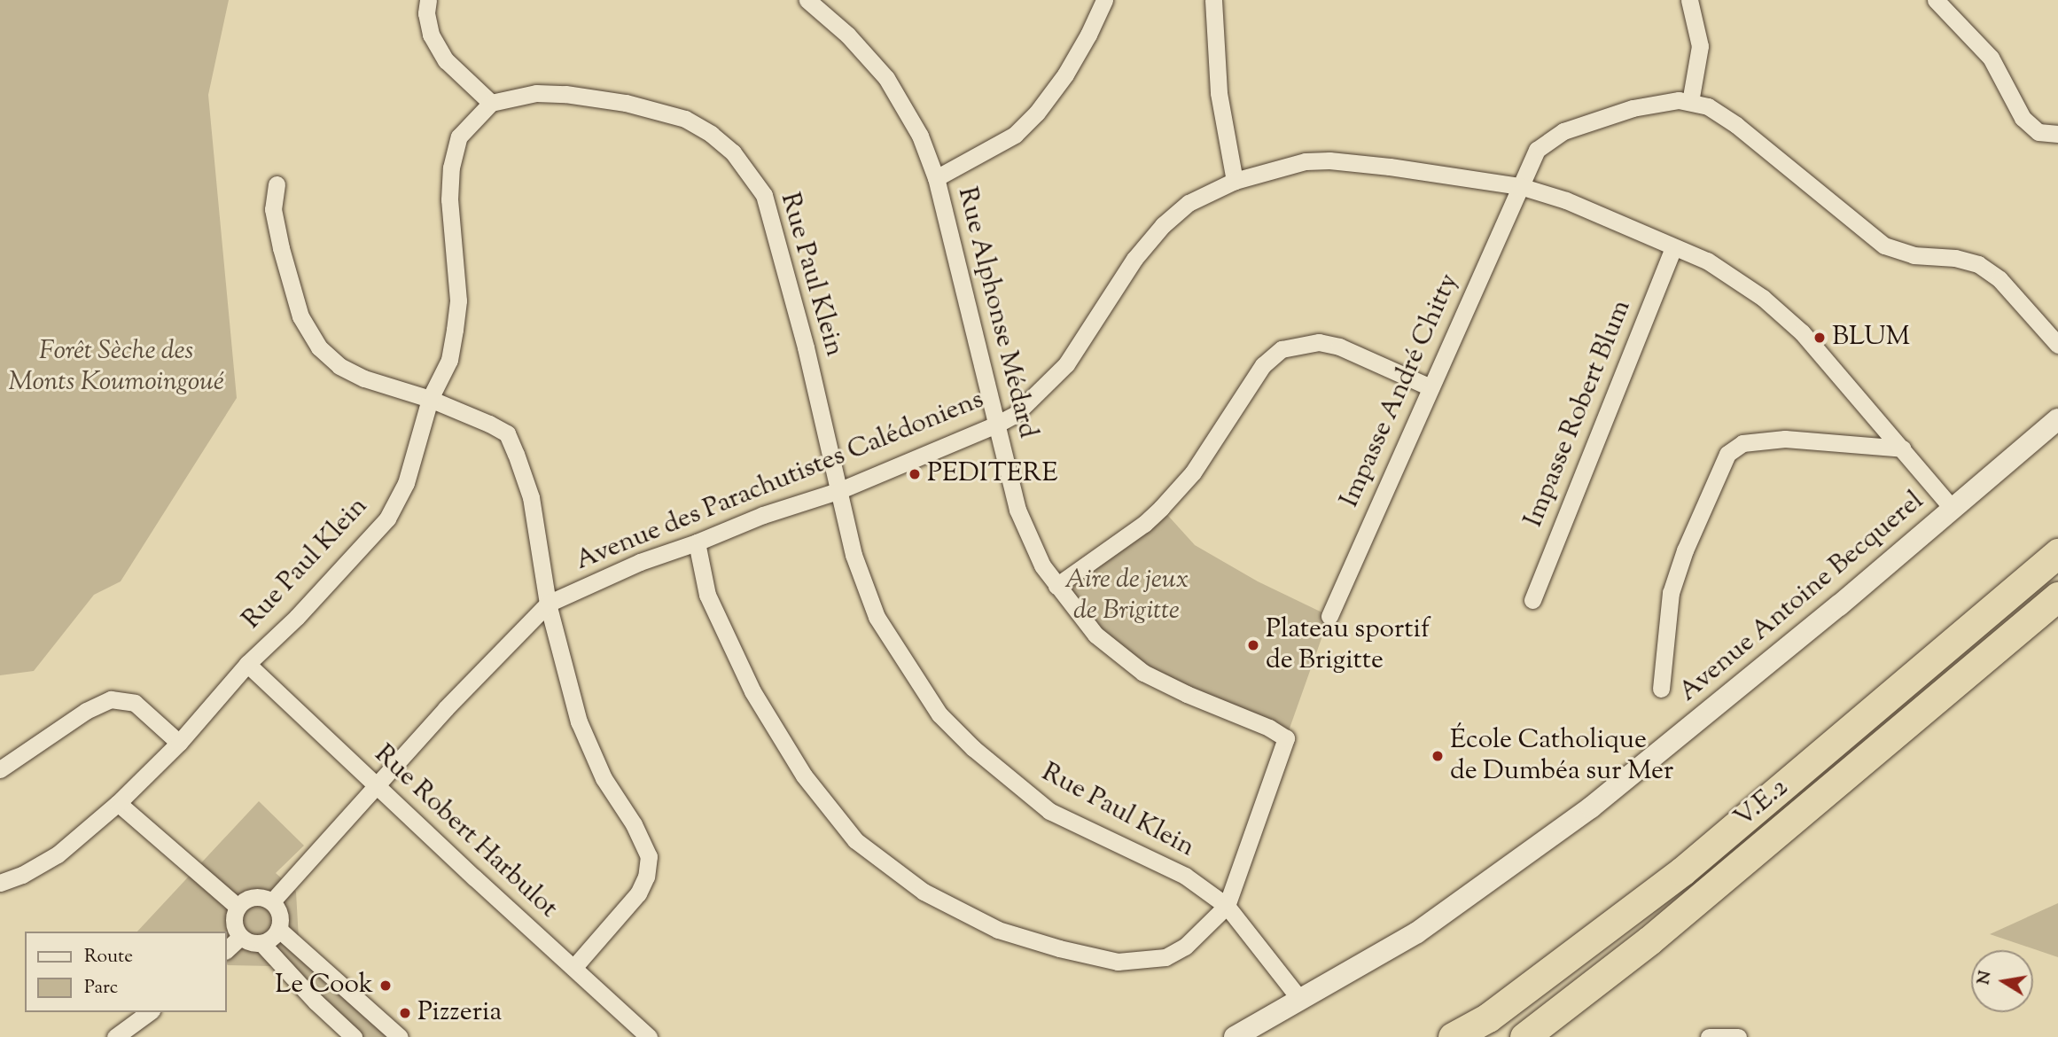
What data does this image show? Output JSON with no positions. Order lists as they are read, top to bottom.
{
  "streets": {
    "highway": ["V.E.2"],
    "street": [
      "Rue Paul Klein",
      "Rue Alphonse Médard",
      "Impasse André Chitty",
      "Impasse Robert Blum",
      "Avenue des Parachutistes Calédoniens",
      "Avenue Antoine Becquerel",
      "Rue Robert Harbulot"
    ]
  },
  "crossings": [
    ["Rue Paul Klein", "Rue Alphonse Médard"],
    ["Rue Paul Klein", "Avenue des Parachutistes Calédoniens"],
    ["Rue Paul Klein", "Avenue Antoine Becquerel"],
    ["Rue Paul Klein", "Rue Robert Harbulot"],
    ["Rue Alphonse Médard", "Avenue des Parachutistes Calédoniens"],
    ["Impasse André Chitty", "Avenue des Parachutistes Calédoniens"],
    ["Impasse Robert Blum", "Avenue des Parachutistes Calédoniens"],
    ["Avenue des Parachutistes Calédoniens", "Avenue Antoine Becquerel"],
    ["Avenue des Parachutistes Calédoniens", "Rue Robert Harbulot"]
  ],
  "parks": ["Forêt Sèche des Monts Koumoingoué", "Aire de jeux de Brigitte"],
  "places": [
    "BLUM",
    "PEDITERE",
    "Plateau sportif de Brigitte",
    "École Catholique de Dumbéa sur Mer",
    "Le Cook",
    "Pizzeria"
  ],
  "legend": ["Route", "Parc"],
  "north": "left"
}
